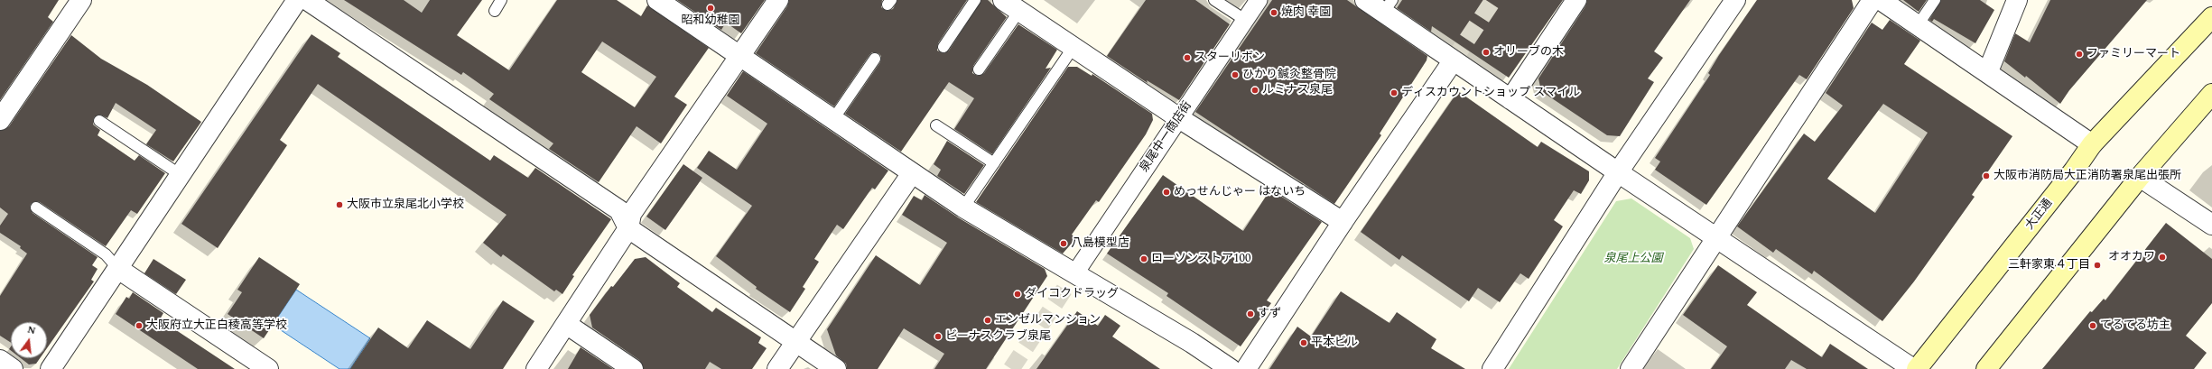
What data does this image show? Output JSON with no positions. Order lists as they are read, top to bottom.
{
  "streets": {
    "main road": ["大正通"],
    "street": ["泉尾中一商店街"]
  },
  "parks": ["泉尾上公園"],
  "places": [
    "昭和幼稚園",
    "焼肉 幸園",
    "オリーブの木",
    "ファミリーマート",
    "スターリボン",
    "ひかり鍼灸整骨院",
    "ルミナス泉尾",
    "ディスカウントショップ スマイル",
    "大阪市消防局大正消防署泉尾出張所",
    "めっせんじゃー はないち",
    "大阪市立泉尾北小学校",
    "八島模型店",
    "オオカワ",
    "ローソンストア100",
    "三軒家東４丁目",
    "ダイコクドラッグ",
    "すず",
    "エンゼルマンション",
    "大阪府立大正白稜高等学校",
    "てるてる坊主",
    "ビーナスクラブ泉尾",
    "平本ビル"
  ],
  "north": "top"
}
